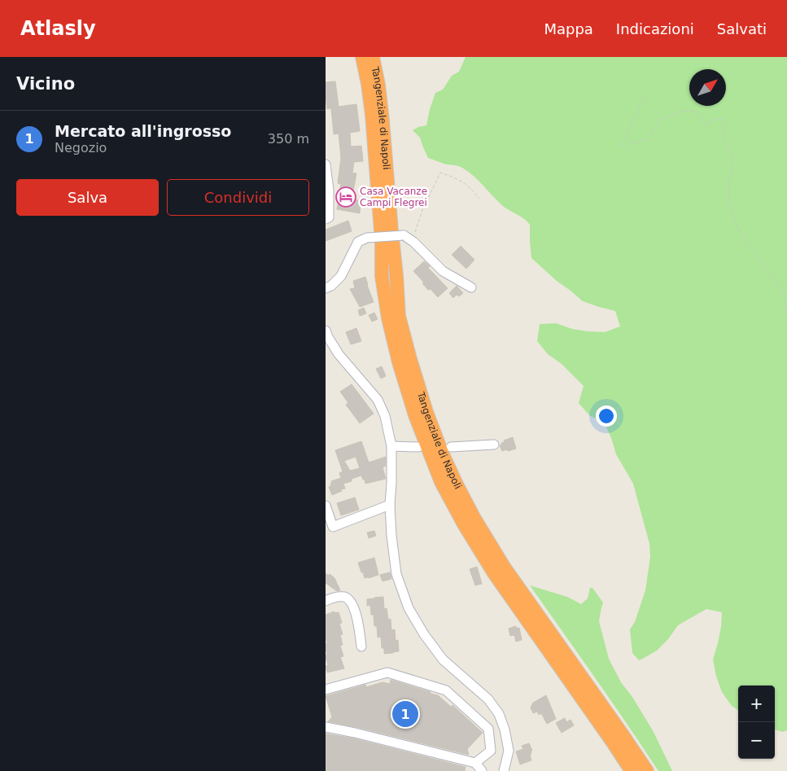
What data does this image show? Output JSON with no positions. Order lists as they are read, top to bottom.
{
  "streets": {
    "highway": ["Tangenziale di Napoli"]
  },
  "places": {
    "hotel": ["Casa Vacanze Campi Flegrei"]
  },
  "north": "top right",
  "page": {
    "header": "Atlasly",
    "nav": ["Mappa", "Indicazioni", "Salvati"],
    "heading": "Vicino",
    "list": [
      {
        "mark": "1",
        "name": "Mercato all'ingrosso",
        "note": "Negozio",
        "value": "350 m"
      }
    ],
    "buttons": ["Salva", "Condividi"],
    "map_buttons": ["+", "−"],
    "pins": "1"
  }
}
